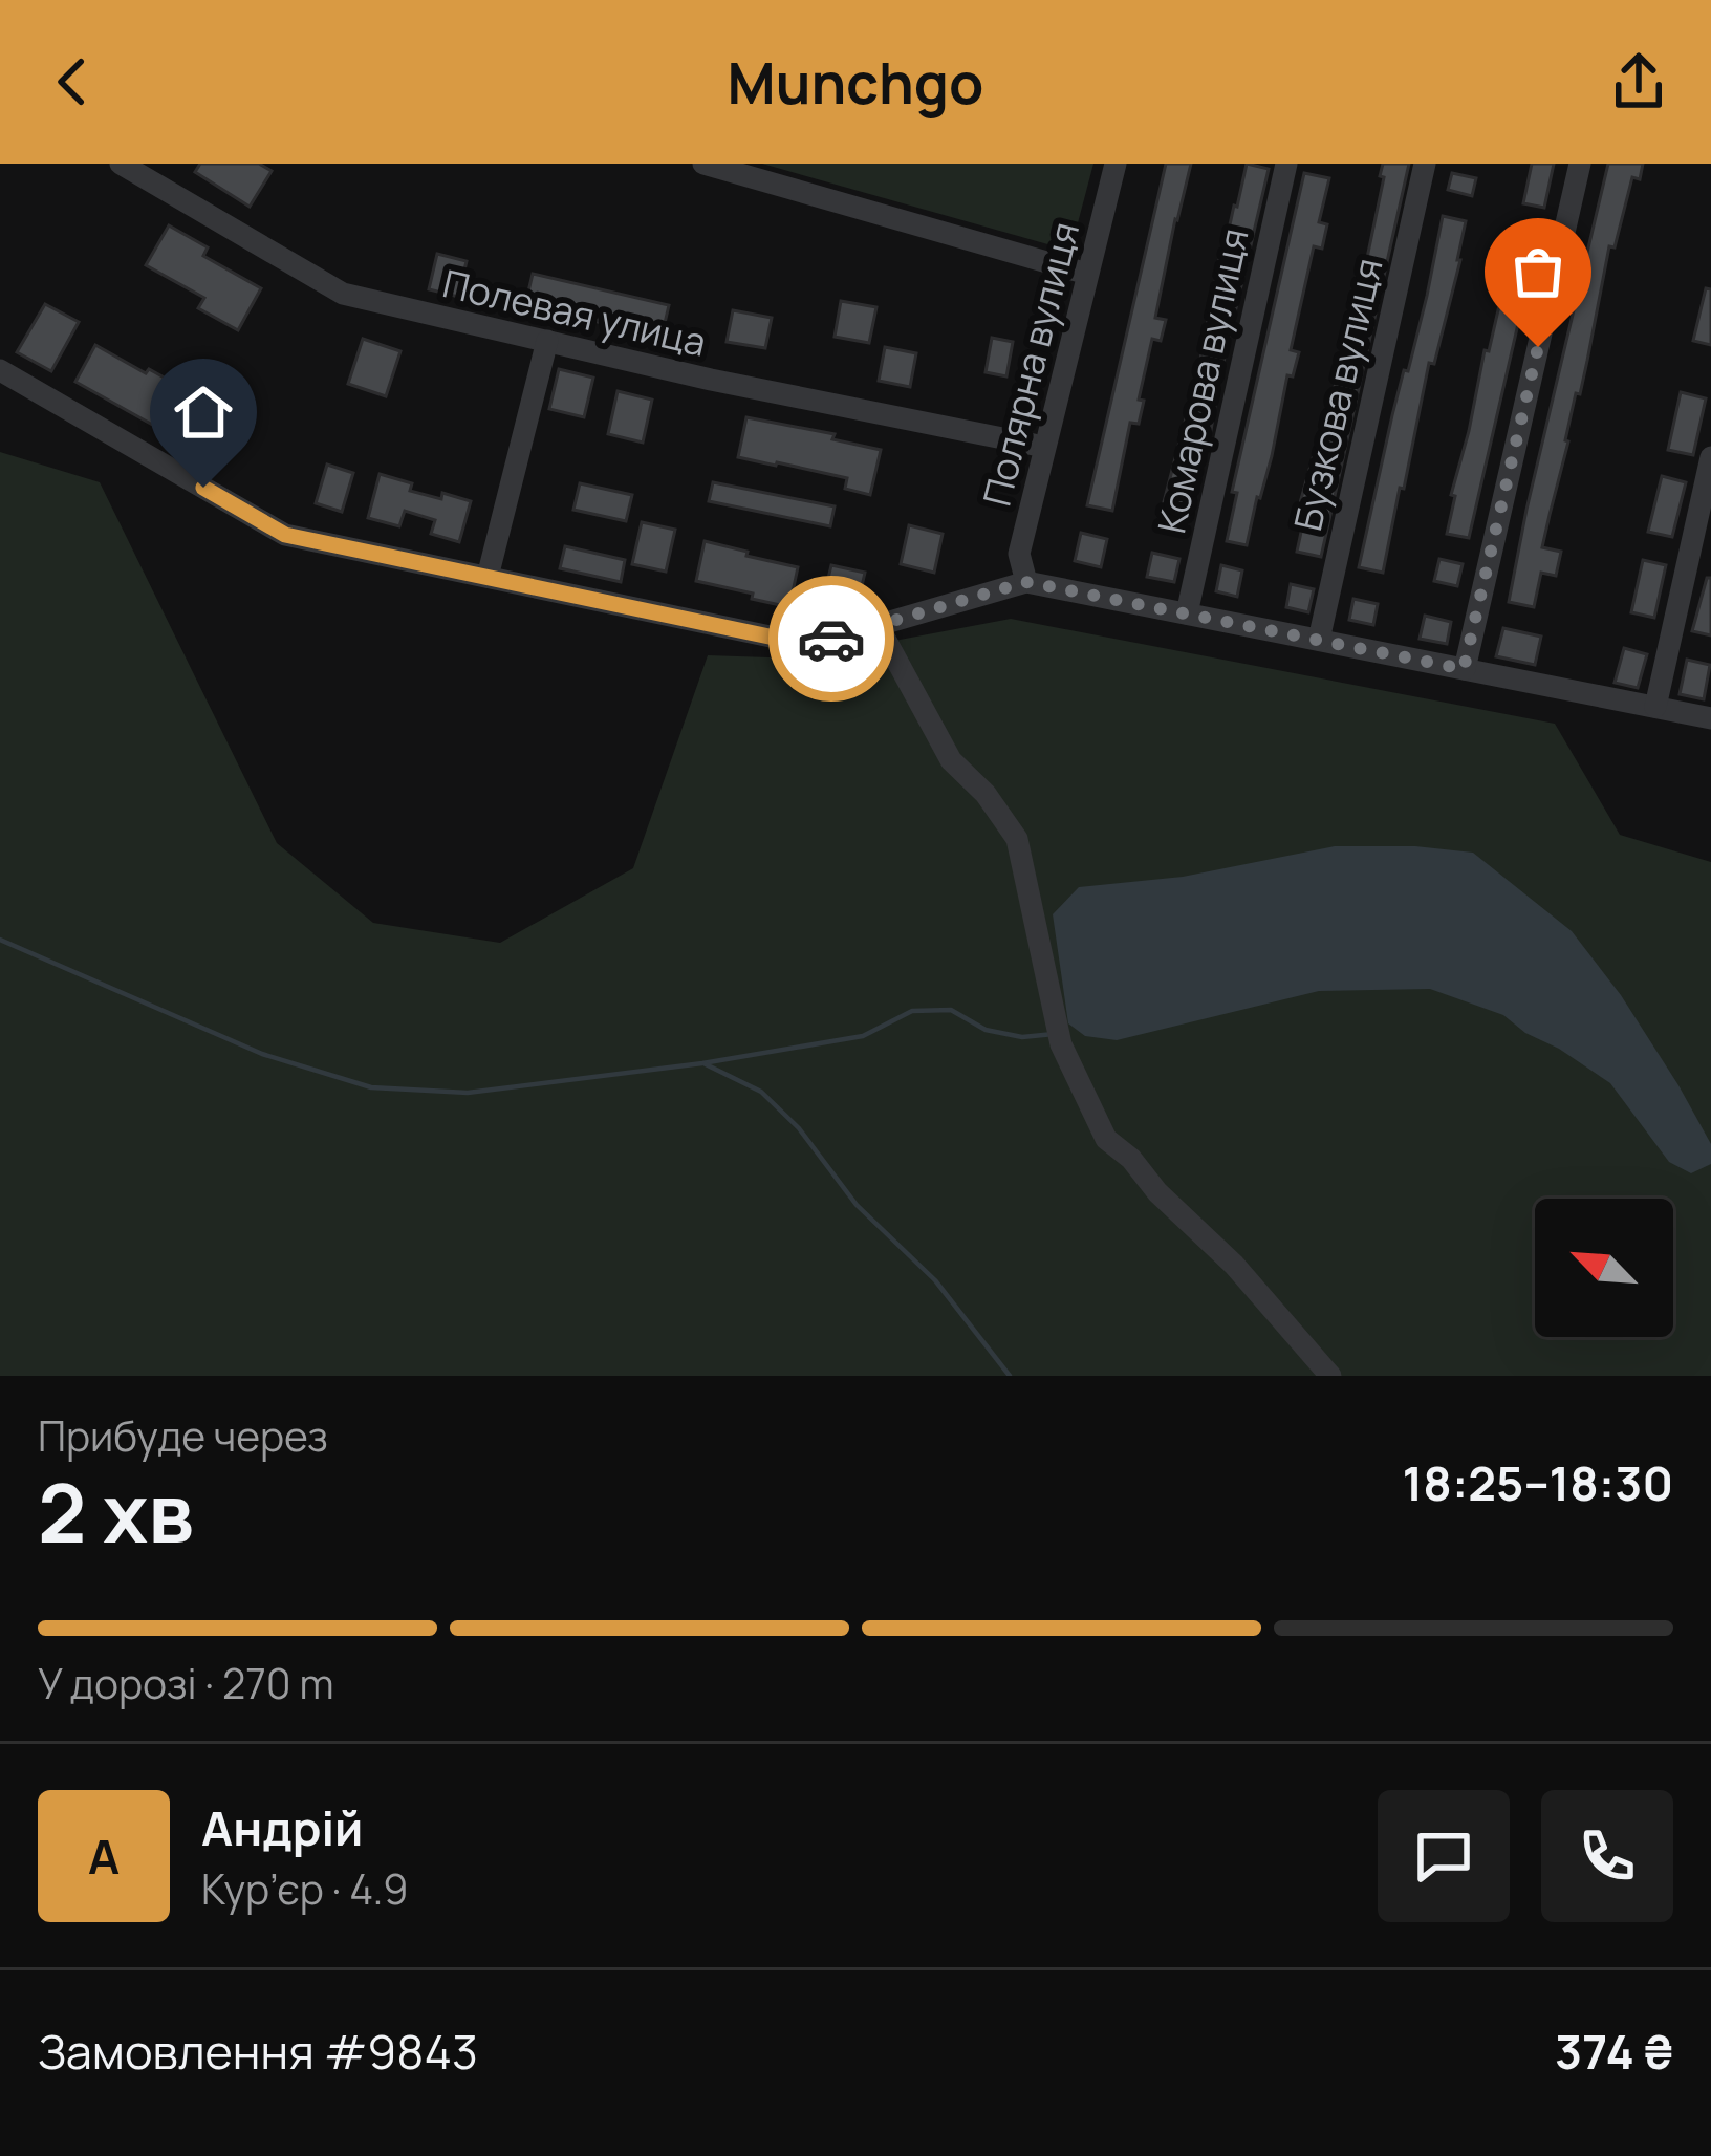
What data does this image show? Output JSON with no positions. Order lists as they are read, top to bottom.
{
  "streets": {
    "street": [
      "Полевая улица",
      "Полярна вулиця",
      "Комарова вулиця",
      "Бузкова вулиця"
    ]
  },
  "crossings": [
    ["Полевая улица", "Полярна вулиця"]
  ],
  "north": "top left",
  "page": {
    "header": "Munchgo",
    "heading": ["2 хв", "Прибуде через", "18:25–18:30"],
    "panel": [
      "Андрій",
      "Кур’єр · 4.9",
      "Замовлення #9843",
      "374 ₴"
    ],
    "bar": "У дорозі · 270 m",
    "round": "А"
  }
}
